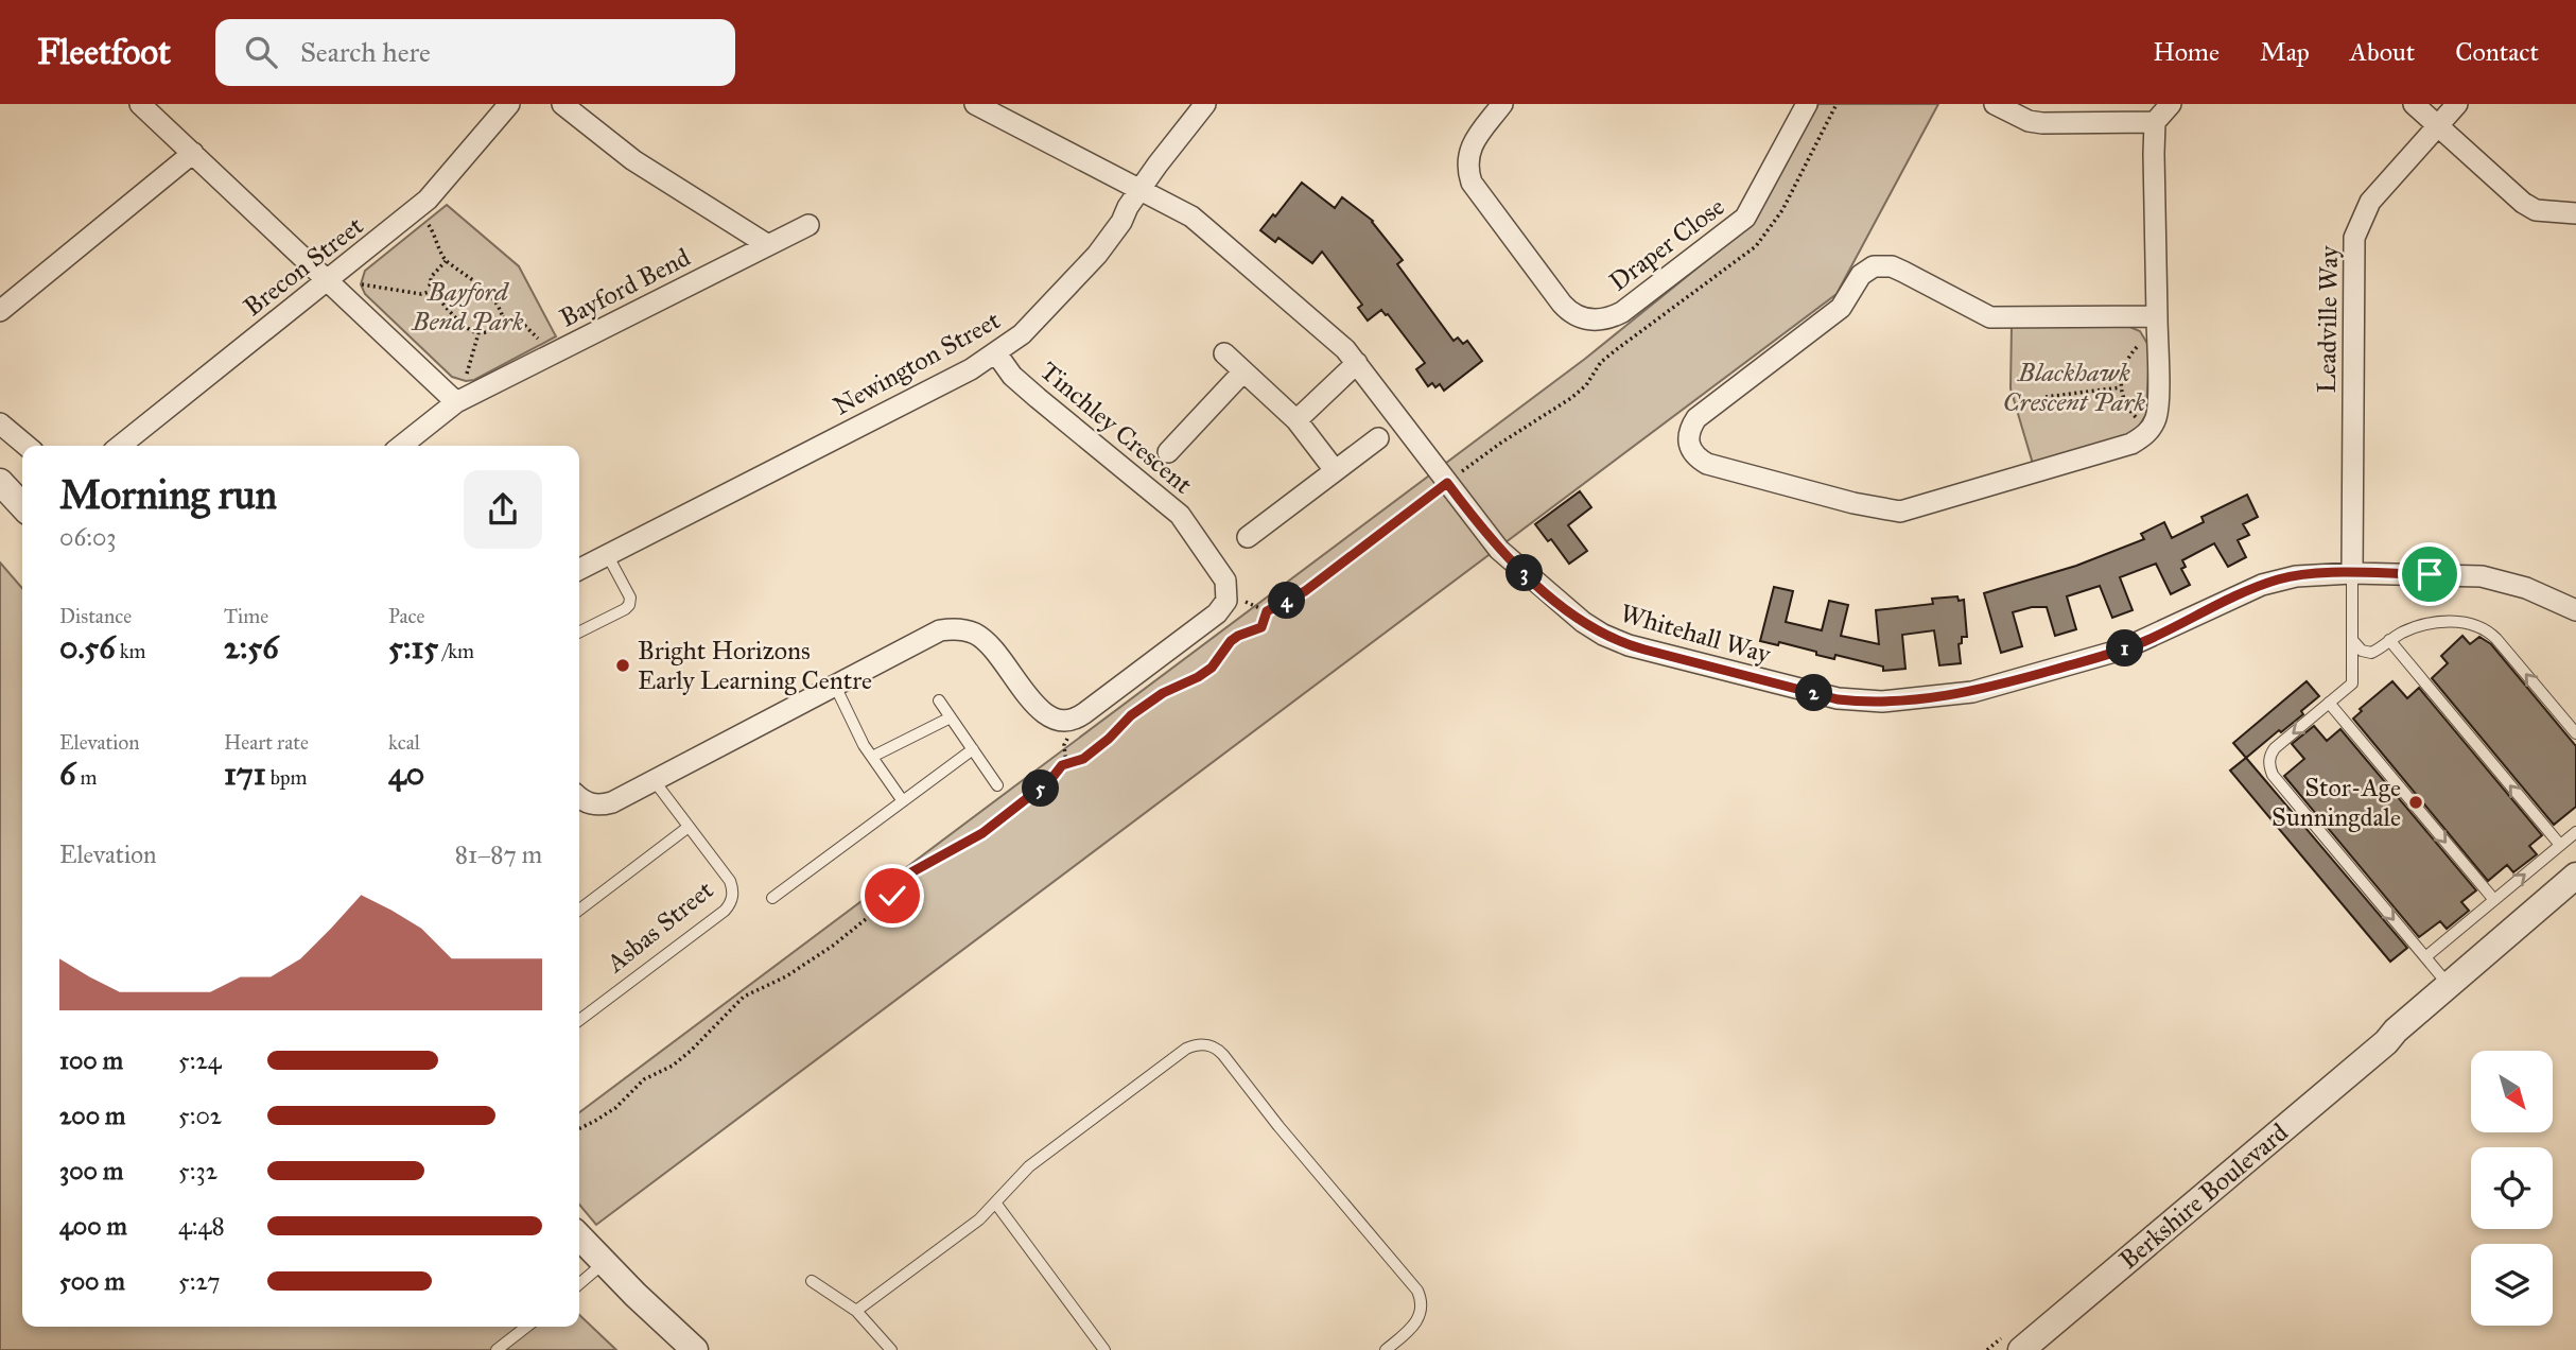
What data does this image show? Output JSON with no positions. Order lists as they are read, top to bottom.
{
  "streets": {
    "street": [
      "Draper Close",
      "Brecon Street",
      "Bayford Bend",
      "Leadville Way",
      "Newington Street",
      "Tinchley Crescent",
      "Whitehall Way",
      "Berkshire Boulevard"
    ],
    "lane": ["Asbas Street"]
  },
  "crossings": [
    ["Leadville Way", "Whitehall Way"],
    ["Newington Street", "Tinchley Crescent"],
    ["Newington Street", "Whitehall Way"],
    ["Tinchley Crescent", "Asbas Street"]
  ],
  "parks": ["Bayford Bend Park", "Blackhawk Crescent Park"],
  "places": ["Bright Horizons Early Learning Centre", "Stor-Age Sunningdale"],
  "north": "bottom right",
  "page": {
    "header": "Fleetfoot",
    "search": "Search here",
    "nav": [
      "Home",
      "Map",
      "About",
      "Contact"
    ],
    "heading": ["Morning run", "06:03"],
    "pins": [
      "3",
      "4",
      "1",
      "2",
      "5"
    ],
    "stats": [
      ["Distance", "0.56 km"],
      ["Time", "2:56"],
      ["Pace", "5:15 /km"],
      ["Elevation", "6 m"],
      ["Heart rate", "171 bpm"],
      ["kcal", "40"]
    ],
    "chart": ["Elevation", "81–87 m"],
    "list": [
      {
        "name": "100 m",
        "note": "5:24"
      },
      {
        "name": "200 m",
        "note": "5:02"
      },
      {
        "name": "300 m",
        "note": "5:32"
      },
      {
        "name": "400 m",
        "note": "4:48"
      },
      {
        "name": "500 m",
        "note": "5:27"
      }
    ]
  }
}
